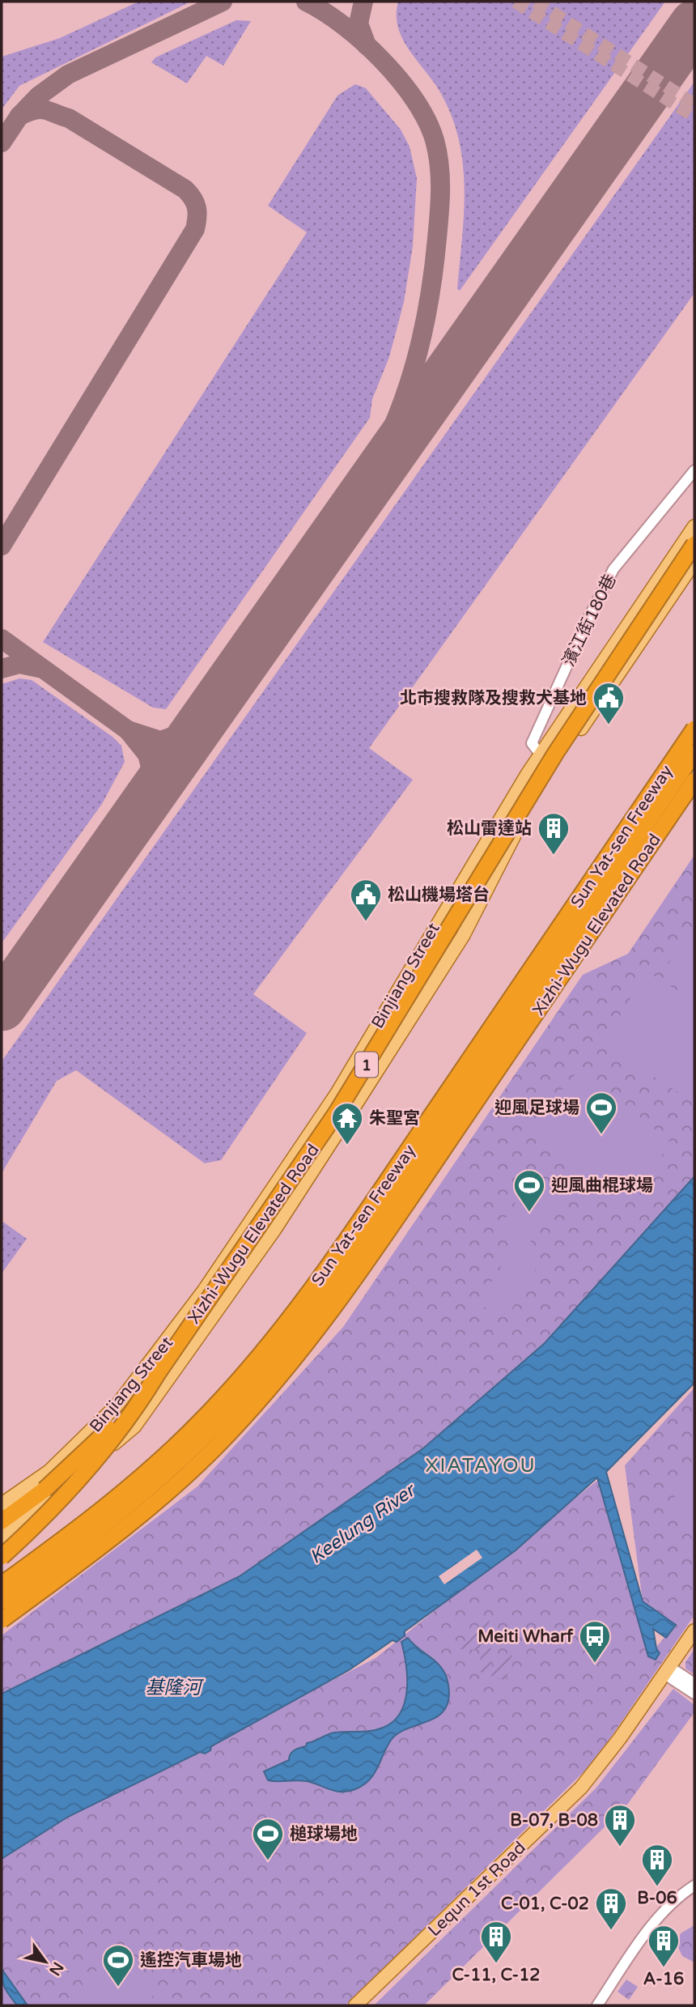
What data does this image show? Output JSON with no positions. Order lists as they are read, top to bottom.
{
  "streets": {
    "highway": ["Sun Yat-sen Freeway", "Xizhi-Wugu Elevated Road", "1"],
    "main road": ["Binjiang Street", "Lequn 1st Road"],
    "street": ["濱江街180巷"]
  },
  "crossings": [
    ["濱江街180巷", "Binjiang Street"]
  ],
  "districts": ["XIATAYOU"],
  "water": ["Keelung River", "基隆河"],
  "places": {
    "public building": ["北市搜救隊及搜救犬基地", "松山機場塔台"],
    "building": [
      "松山雷達站",
      "B-07, B-08",
      "B-06",
      "C-01, C-02",
      "C-11, C-12",
      "A-16"
    ],
    "sports": [
      "迎風足球場",
      "迎風曲棍球場",
      "槌球場地",
      "遙控汽車場地"
    ],
    "temple": ["朱聖宮"],
    "bus stop": ["Meiti Wharf"]
  },
  "north": "bottom right"
}
